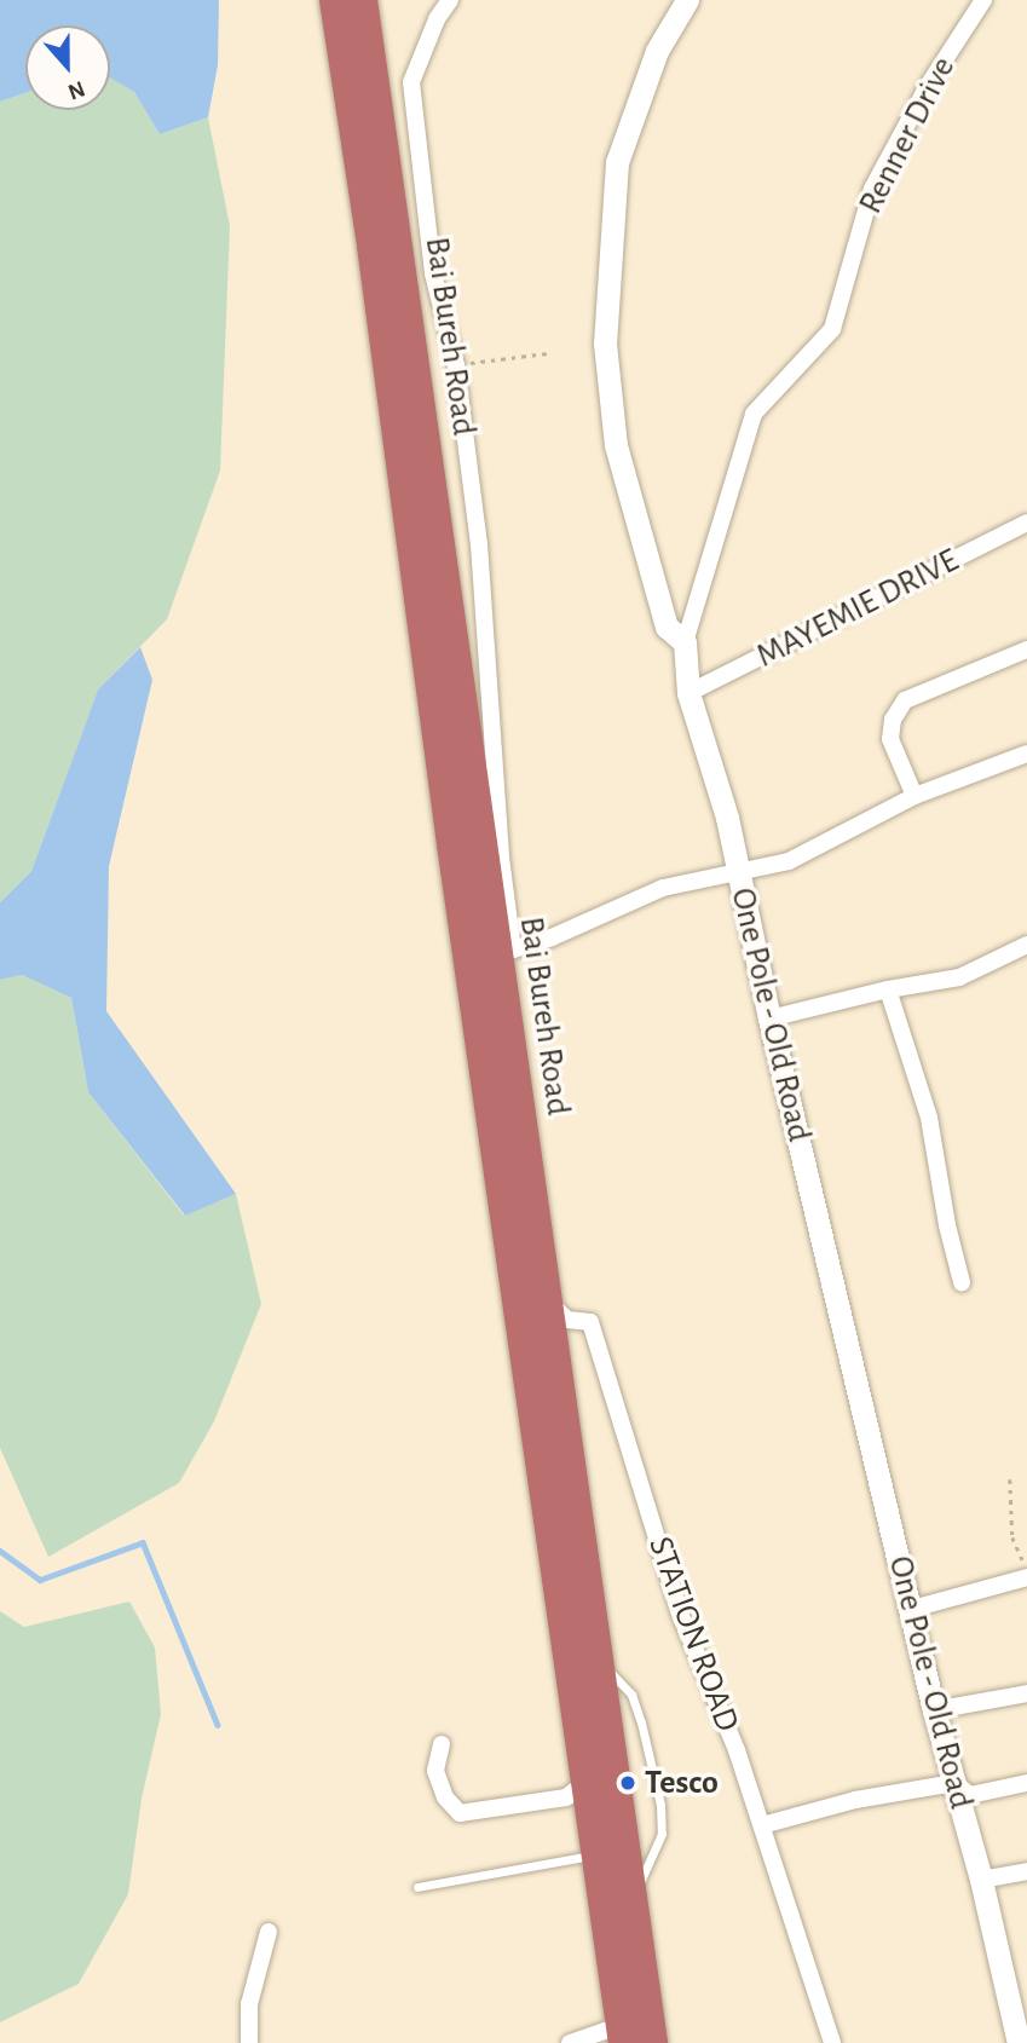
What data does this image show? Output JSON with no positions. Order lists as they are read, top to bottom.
{
  "streets": {
    "highway": ["Bai Bureh Road"],
    "street": [
      "Renner Drive",
      "MAYEMIE DRIVE",
      "One Pole - Old Road",
      "STATION ROAD"
    ]
  },
  "crossings": [
    ["Renner Drive", "One Pole - Old Road"],
    ["Bai Bureh Road", "STATION ROAD"],
    ["MAYEMIE DRIVE", "One Pole - Old Road"]
  ],
  "places": ["Tesco"],
  "north": "bottom"
}
